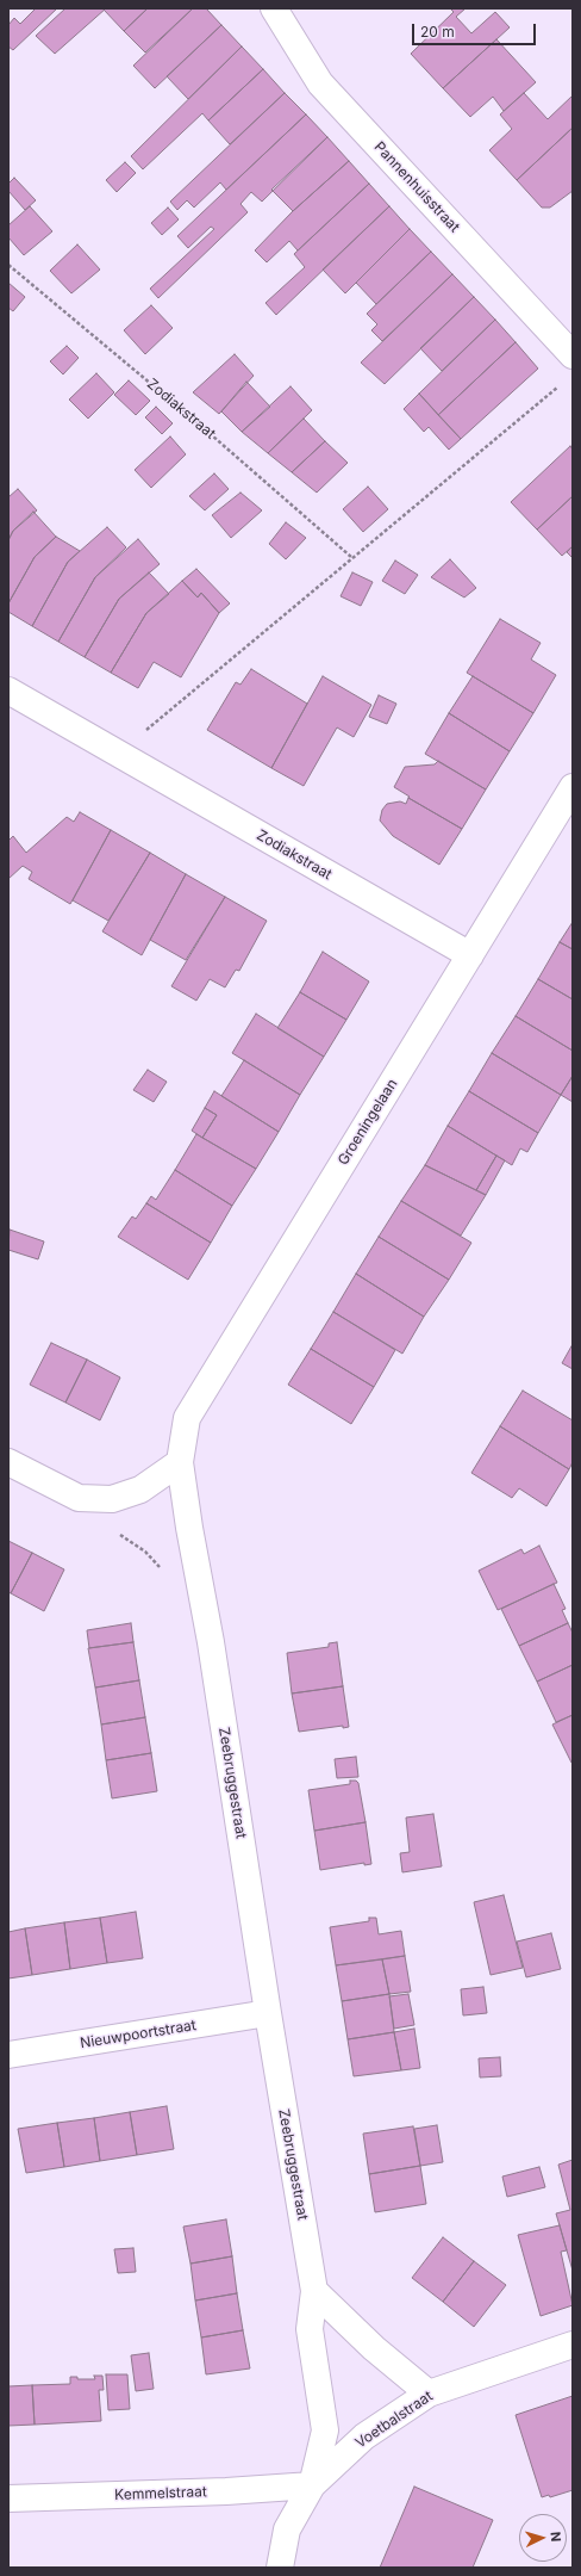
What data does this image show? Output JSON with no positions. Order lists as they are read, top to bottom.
{
  "streets": {
    "street": [
      "Pannenhuisstraat",
      "Zodiakstraat",
      "Groeningelaan",
      "Zeebruggestraat",
      "Nieuwpoortstraat",
      "Voetbalstraat",
      "Kemmelstraat"
    ]
  },
  "crossings": [
    ["Zodiakstraat", "Groeningelaan"],
    ["Groeningelaan", "Zeebruggestraat"],
    ["Zeebruggestraat", "Nieuwpoortstraat"],
    ["Zeebruggestraat", "Voetbalstraat"],
    ["Zeebruggestraat", "Kemmelstraat"],
    ["Voetbalstraat", "Kemmelstraat"]
  ],
  "scale_bar": "20 m",
  "north": "right"
}
